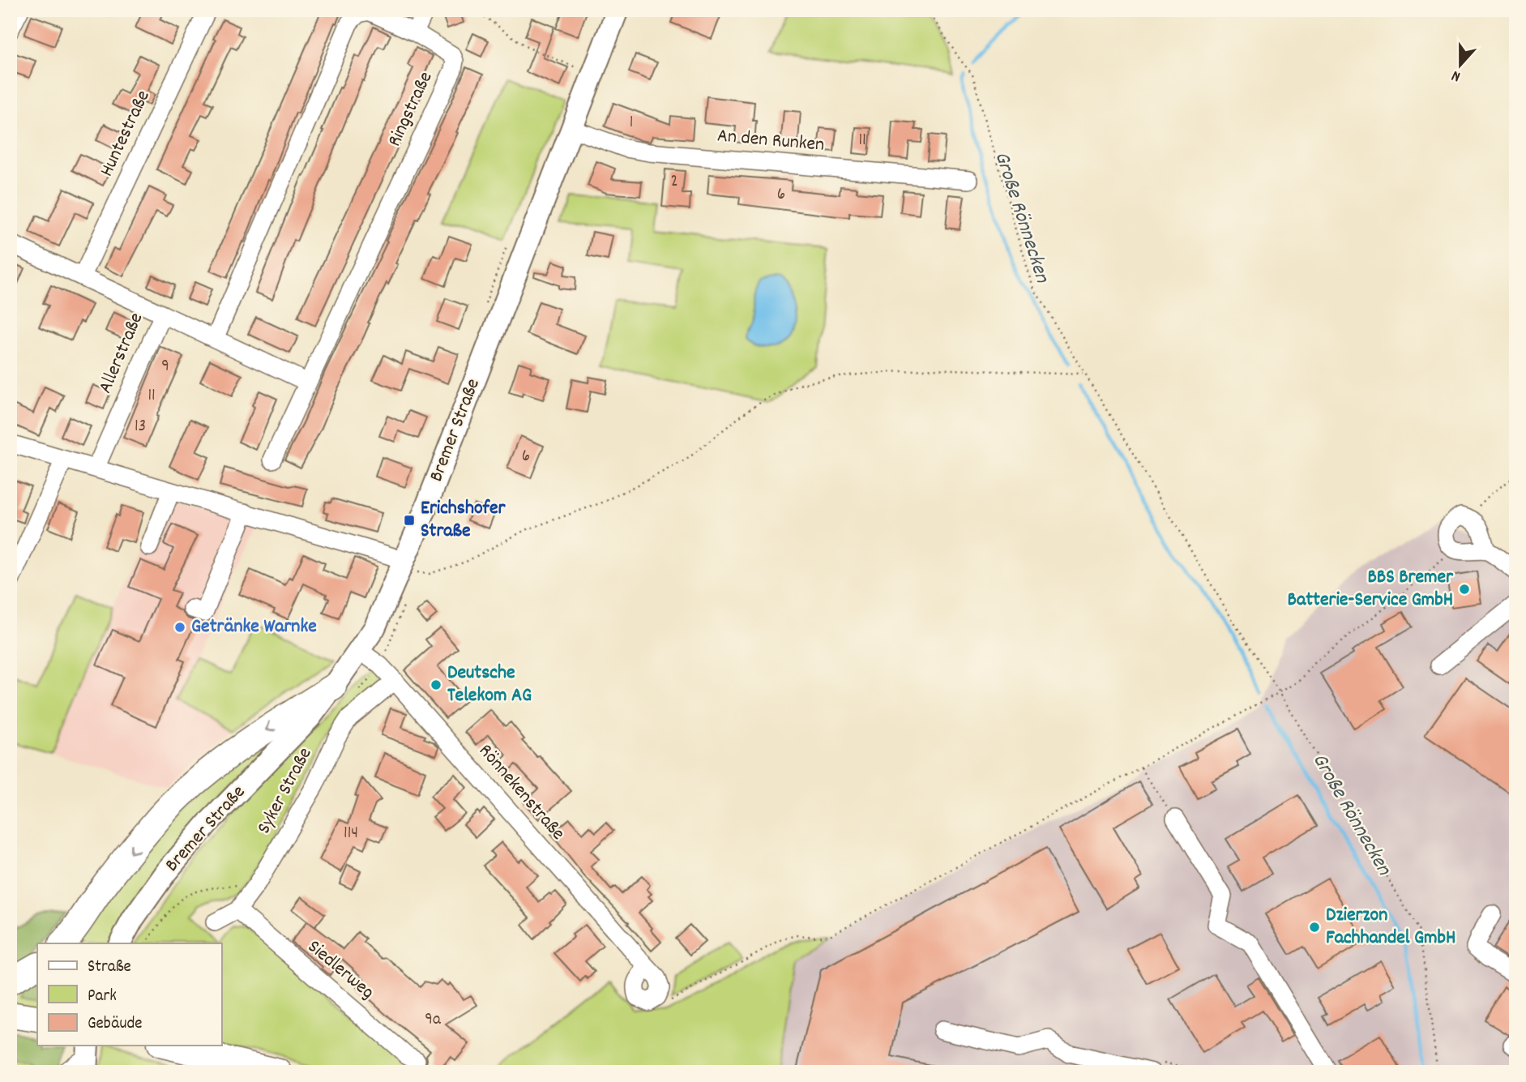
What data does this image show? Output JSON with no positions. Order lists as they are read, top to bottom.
{
  "streets": {
    "main road": ["Bremer Straße"],
    "street": [
      "Ringstraße",
      "Huntestraße",
      "An den Runken",
      "Allerstraße",
      "Syker Straße",
      "Rönnekenstraße",
      "Siedlerweg"
    ]
  },
  "crossings": [
    ["Huntestraße", "Allerstraße"],
    ["An den Runken", "Bremer Straße"],
    ["Bremer Straße", "Rönnekenstraße"],
    ["Syker Straße", "Rönnekenstraße"],
    ["Syker Straße", "Siedlerweg"]
  ],
  "water": ["Große Rönnecken"],
  "places": {
    "transit": ["Erichshofer Straße"],
    "other": [
      "BBS Bremer Batterie-Service GmbH",
      "Getränke Warnke",
      "Deutsche Telekom AG",
      "Dzierzon Fachhandel GmbH"
    ]
  },
  "house_numbers": [
    "1",
    "11",
    "2",
    "6",
    "9",
    "11",
    "13",
    "6",
    "114",
    "9a"
  ],
  "legend": ["Straße", "Park", "Gebäude"],
  "north": "bottom"
}
